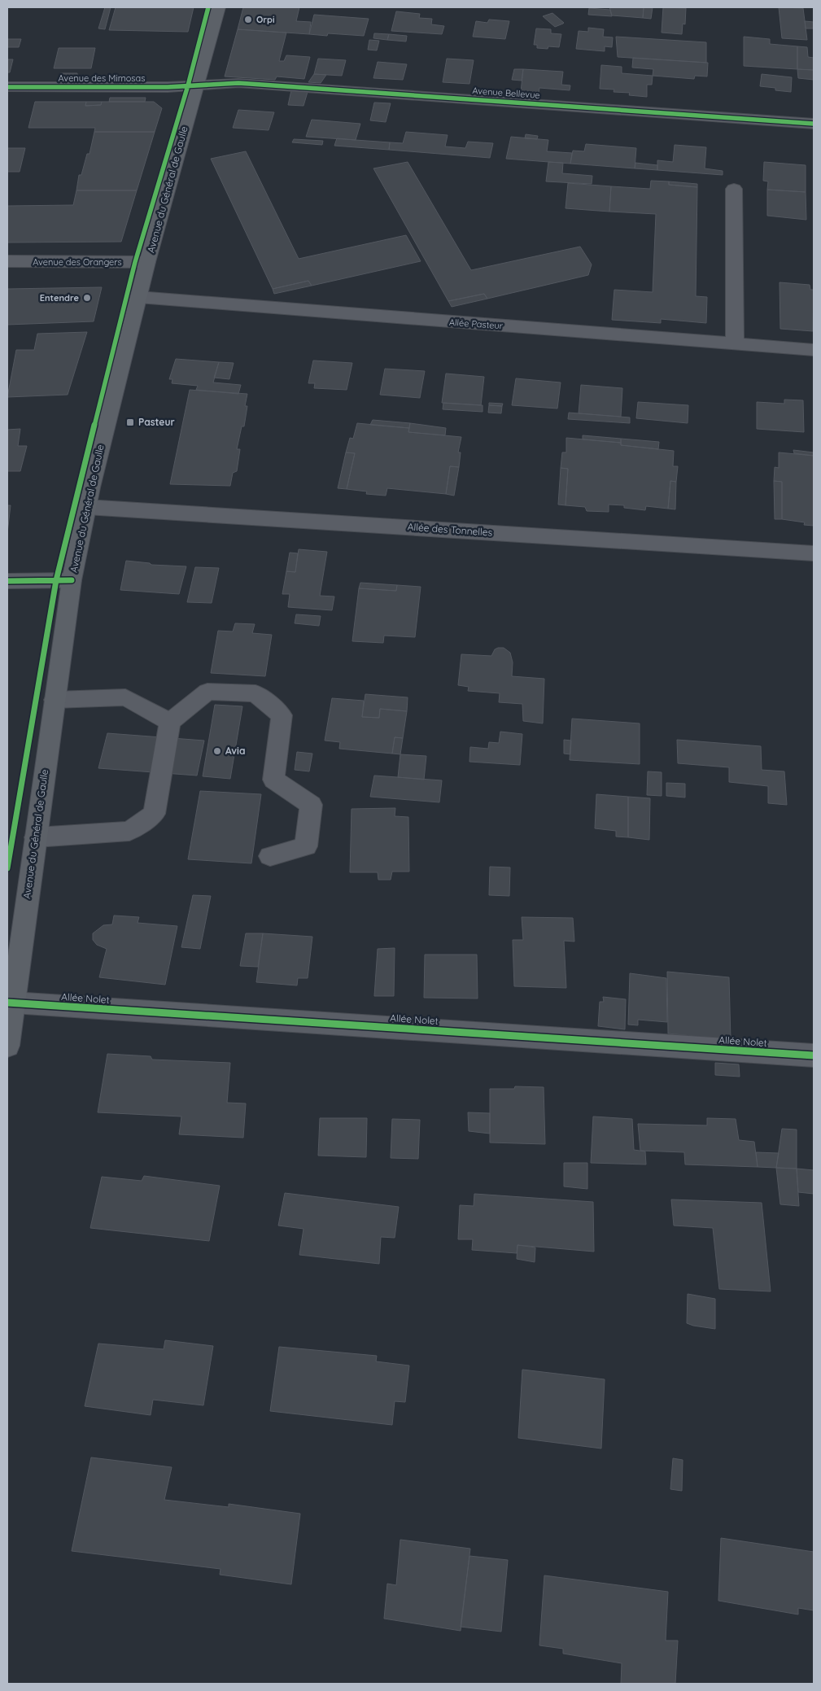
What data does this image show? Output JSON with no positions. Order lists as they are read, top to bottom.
{
  "streets": {
    "main road": ["Avenue du Général de Gaulle"],
    "street": [
      "Avenue des Mimosas",
      "Avenue Bellevue",
      "Avenue des Orangers",
      "Allée Pasteur",
      "Allée des Tonnelles",
      "Allée Nolet"
    ]
  },
  "crossings": [
    ["Avenue des Mimosas", "Avenue Bellevue"],
    ["Avenue des Mimosas", "Avenue du Général de Gaulle"],
    ["Avenue Bellevue", "Avenue du Général de Gaulle"],
    ["Avenue du Général de Gaulle", "Avenue des Orangers"],
    ["Avenue du Général de Gaulle", "Allée Pasteur"],
    ["Avenue du Général de Gaulle", "Allée des Tonnelles"],
    ["Avenue du Général de Gaulle", "Allée Nolet"]
  ],
  "places": {
    "other": ["Orpi", "Entendre", "Avia"],
    "transit": ["Pasteur"]
  }
}
